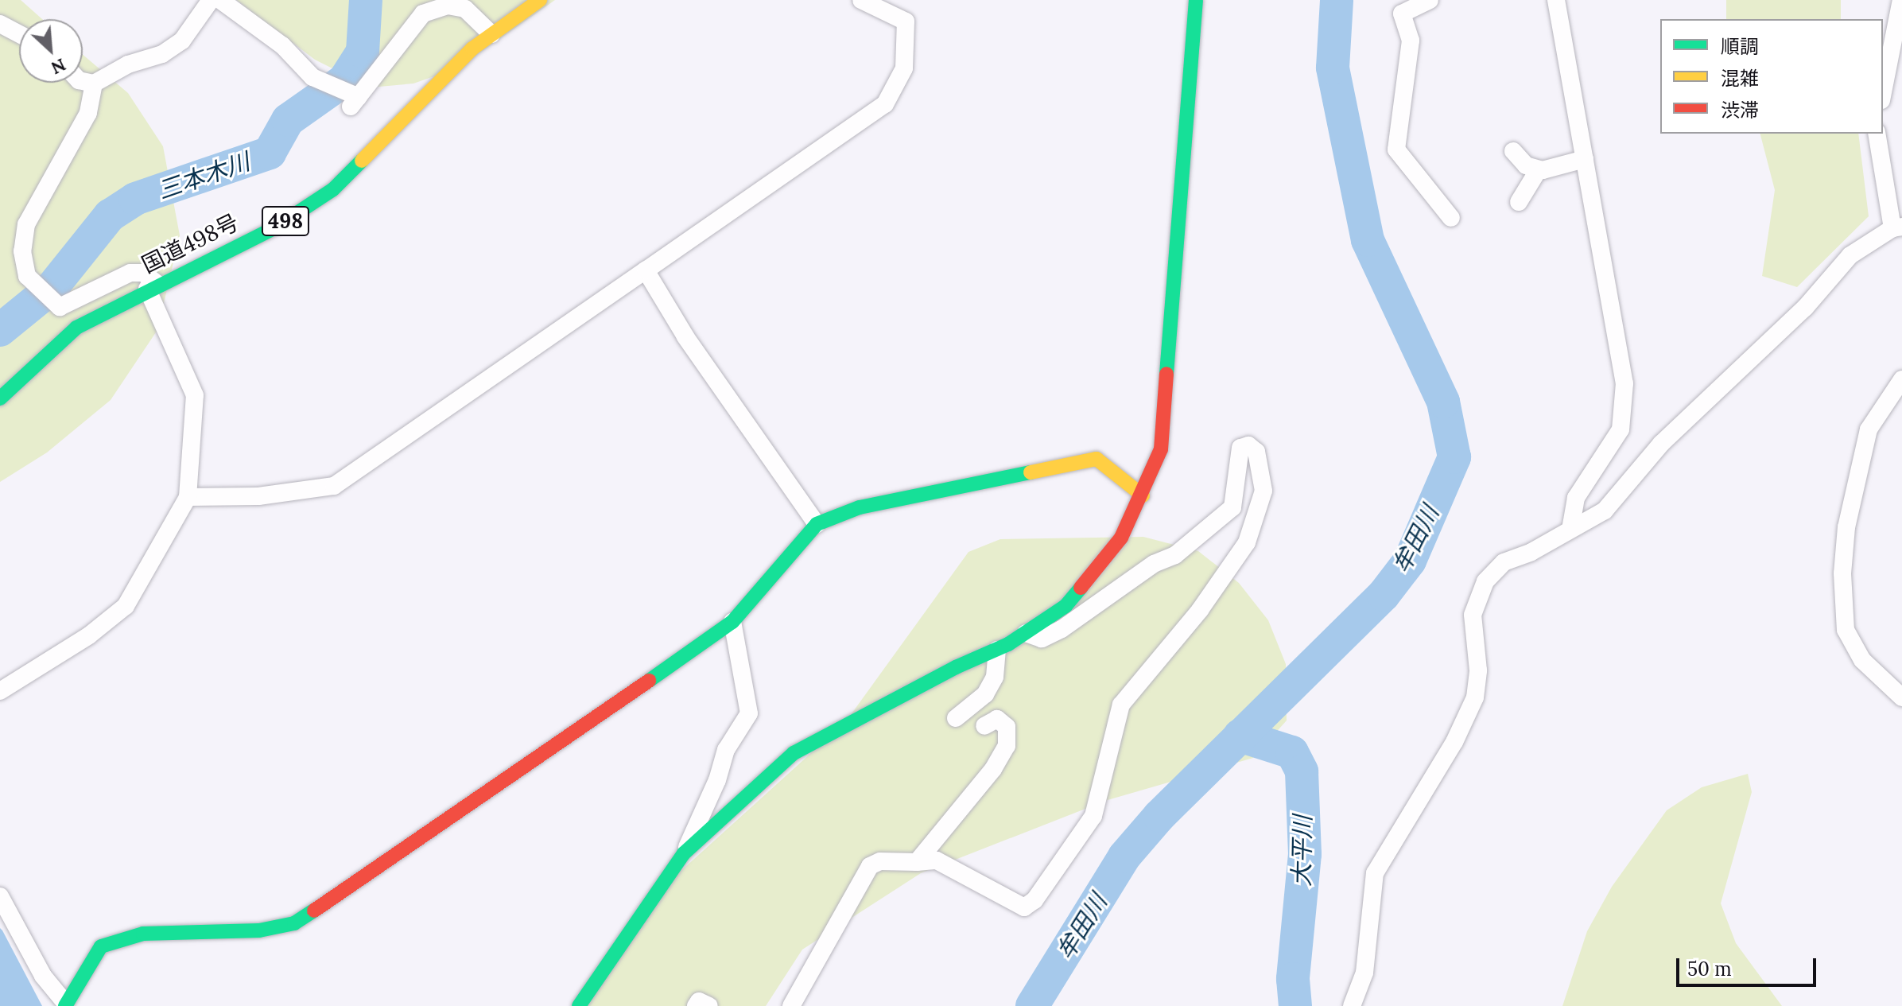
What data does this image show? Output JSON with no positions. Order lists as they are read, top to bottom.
{
  "streets": {
    "main road": ["498", "国道498号"]
  },
  "water": ["三本木川", "牟田川", "大平川"],
  "legend": ["順調", "混雑", "渋滞"],
  "scale_bar": "50 m",
  "north": "bottom right"
}
